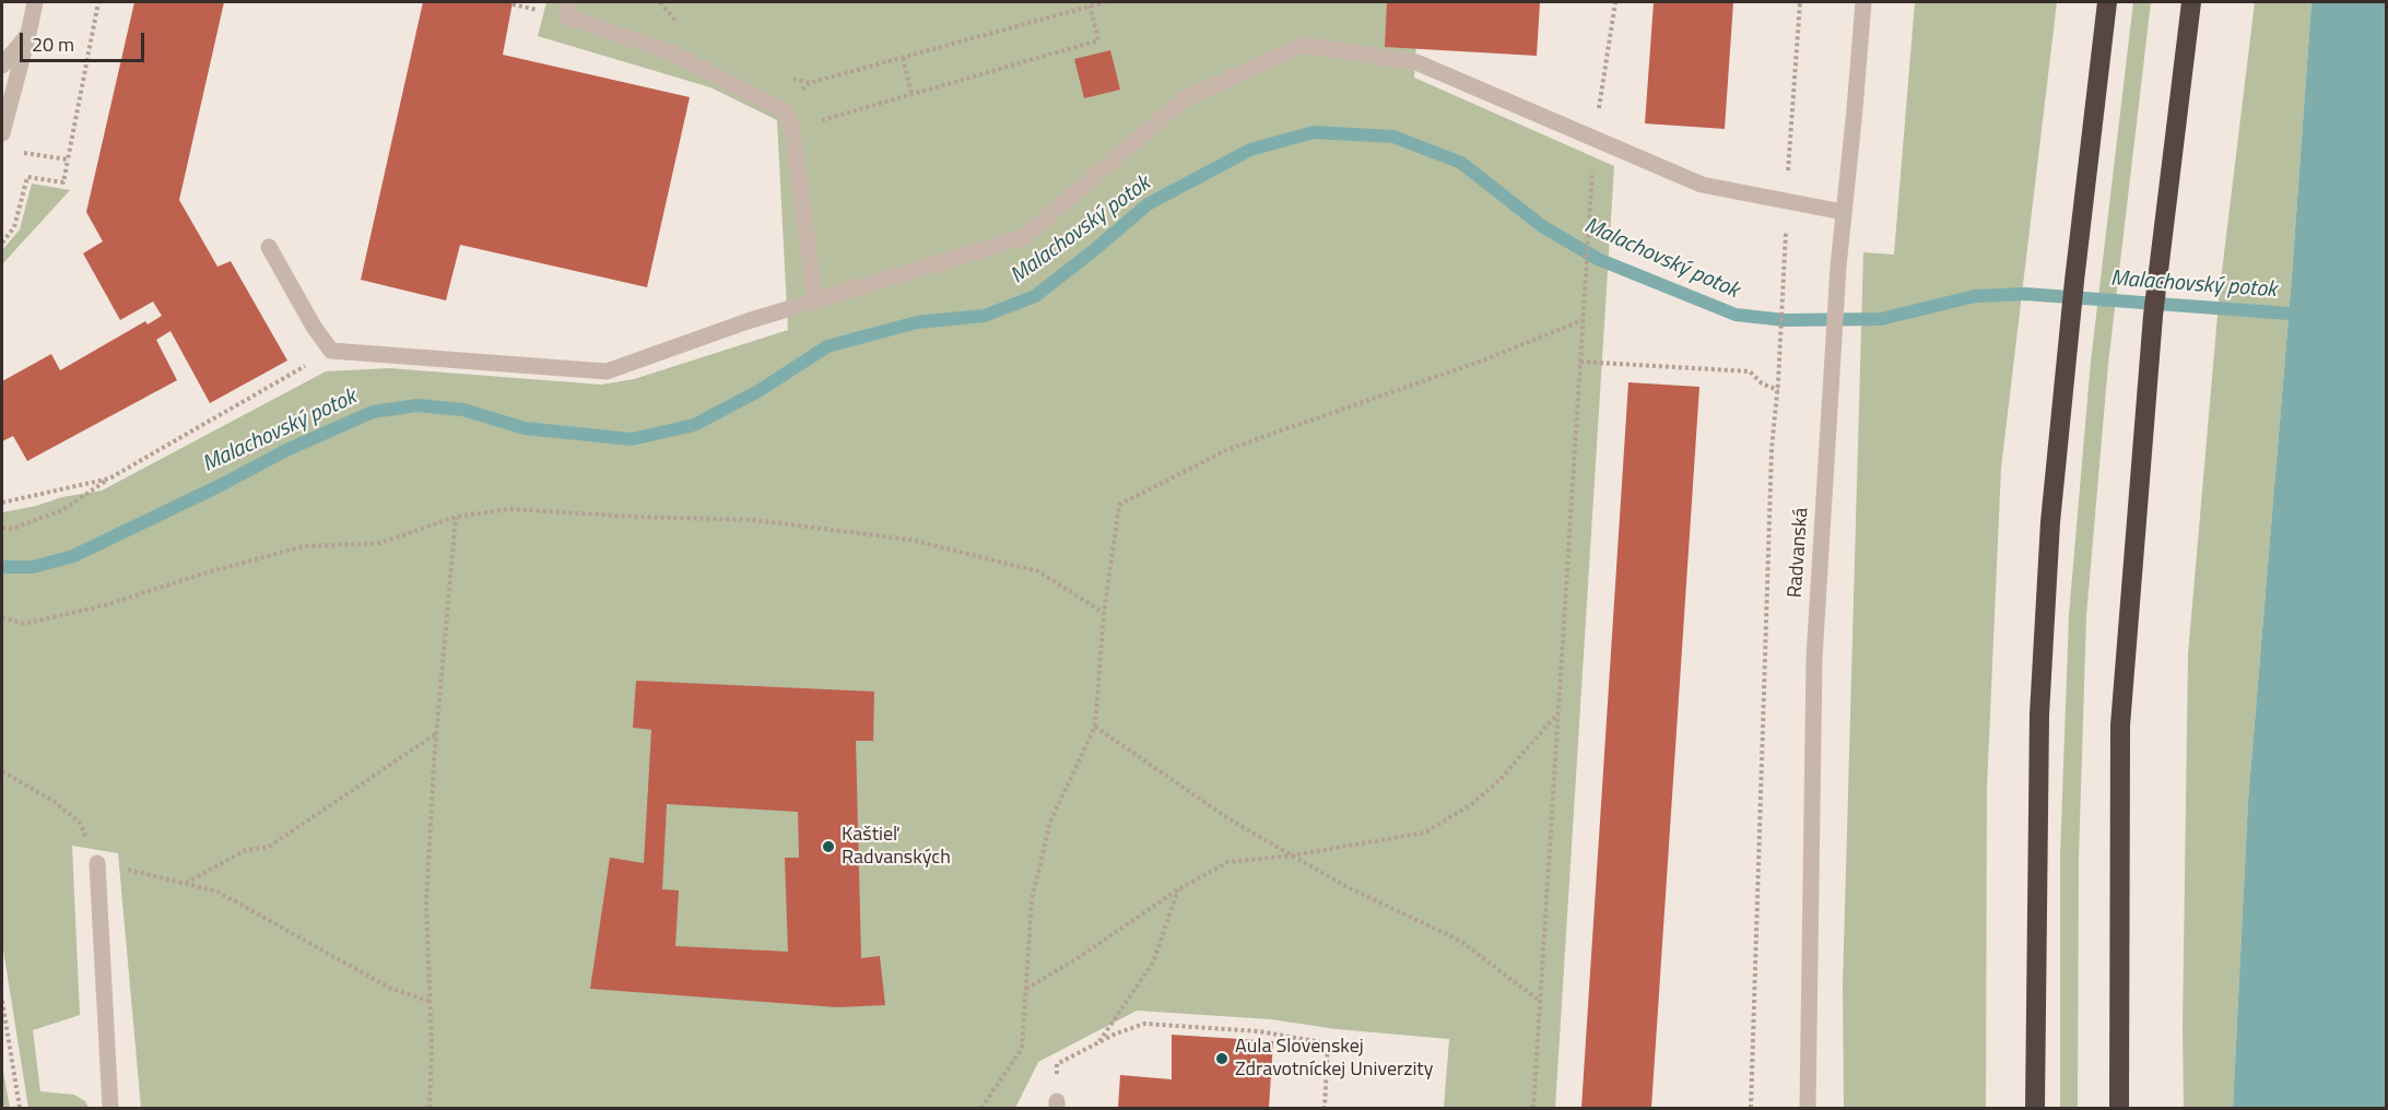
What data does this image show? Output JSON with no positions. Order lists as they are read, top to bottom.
{
  "streets": {
    "street": ["Radvanská"]
  },
  "water": ["Malachovský potok"],
  "places": ["Kaštieľ Radvanských", "Aula Slovenskej Zdravotníckej Univerzity"],
  "scale_bar": "20 m"
}
